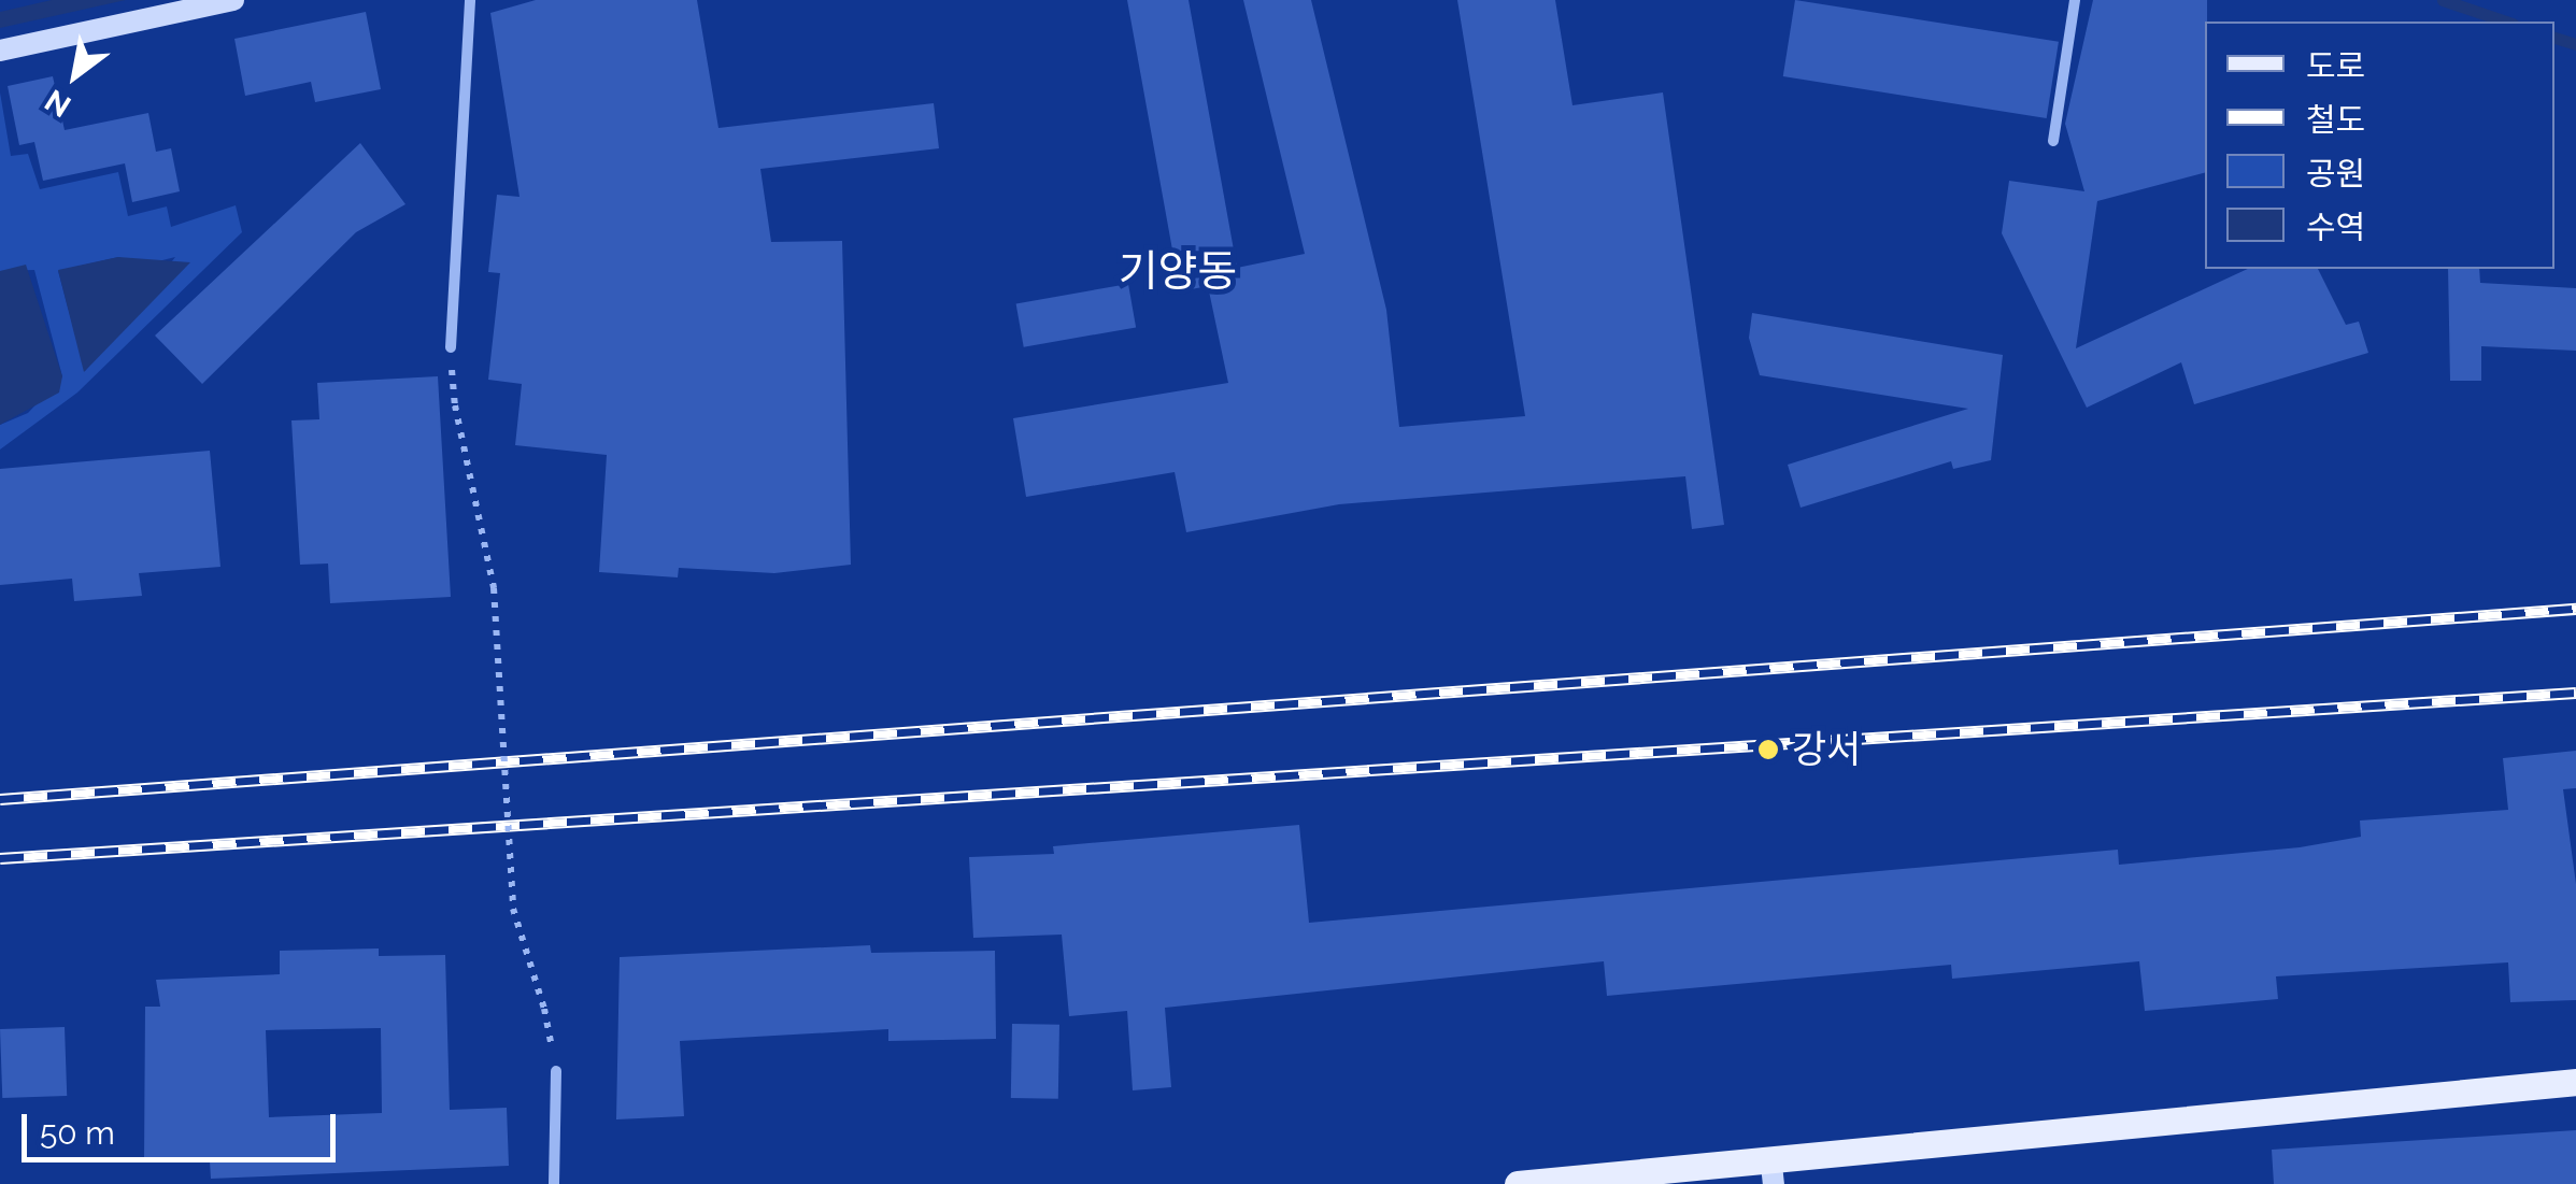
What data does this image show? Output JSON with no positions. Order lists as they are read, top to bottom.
{
  "districts": ["기양동"],
  "places": ["강서"],
  "legend": [
    "도로",
    "철도",
    "공원",
    "수역"
  ],
  "scale_bar": "50 m",
  "north": "bottom left"
}
